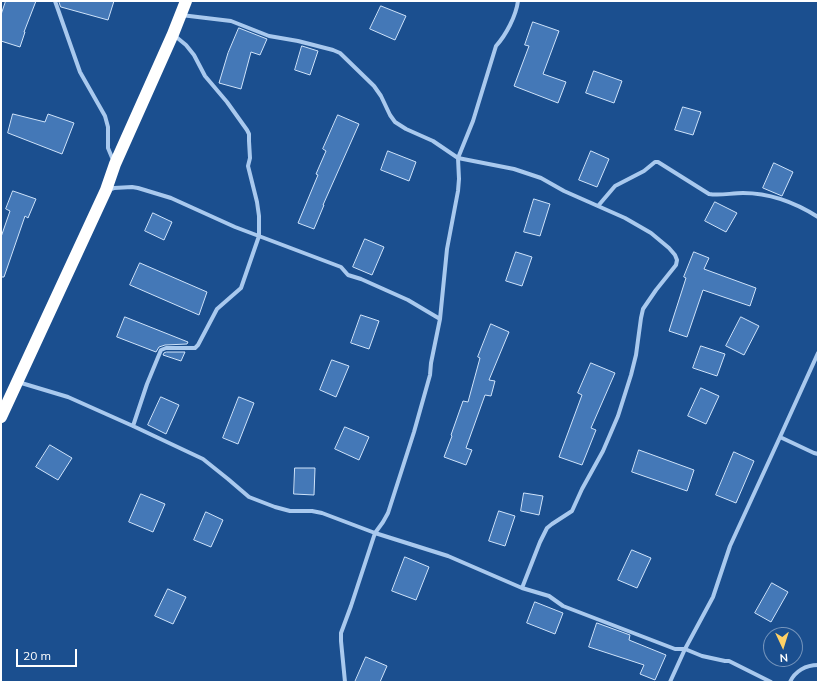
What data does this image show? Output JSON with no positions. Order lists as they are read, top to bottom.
{
  "scale_bar": "20 m",
  "north": "bottom"
}
